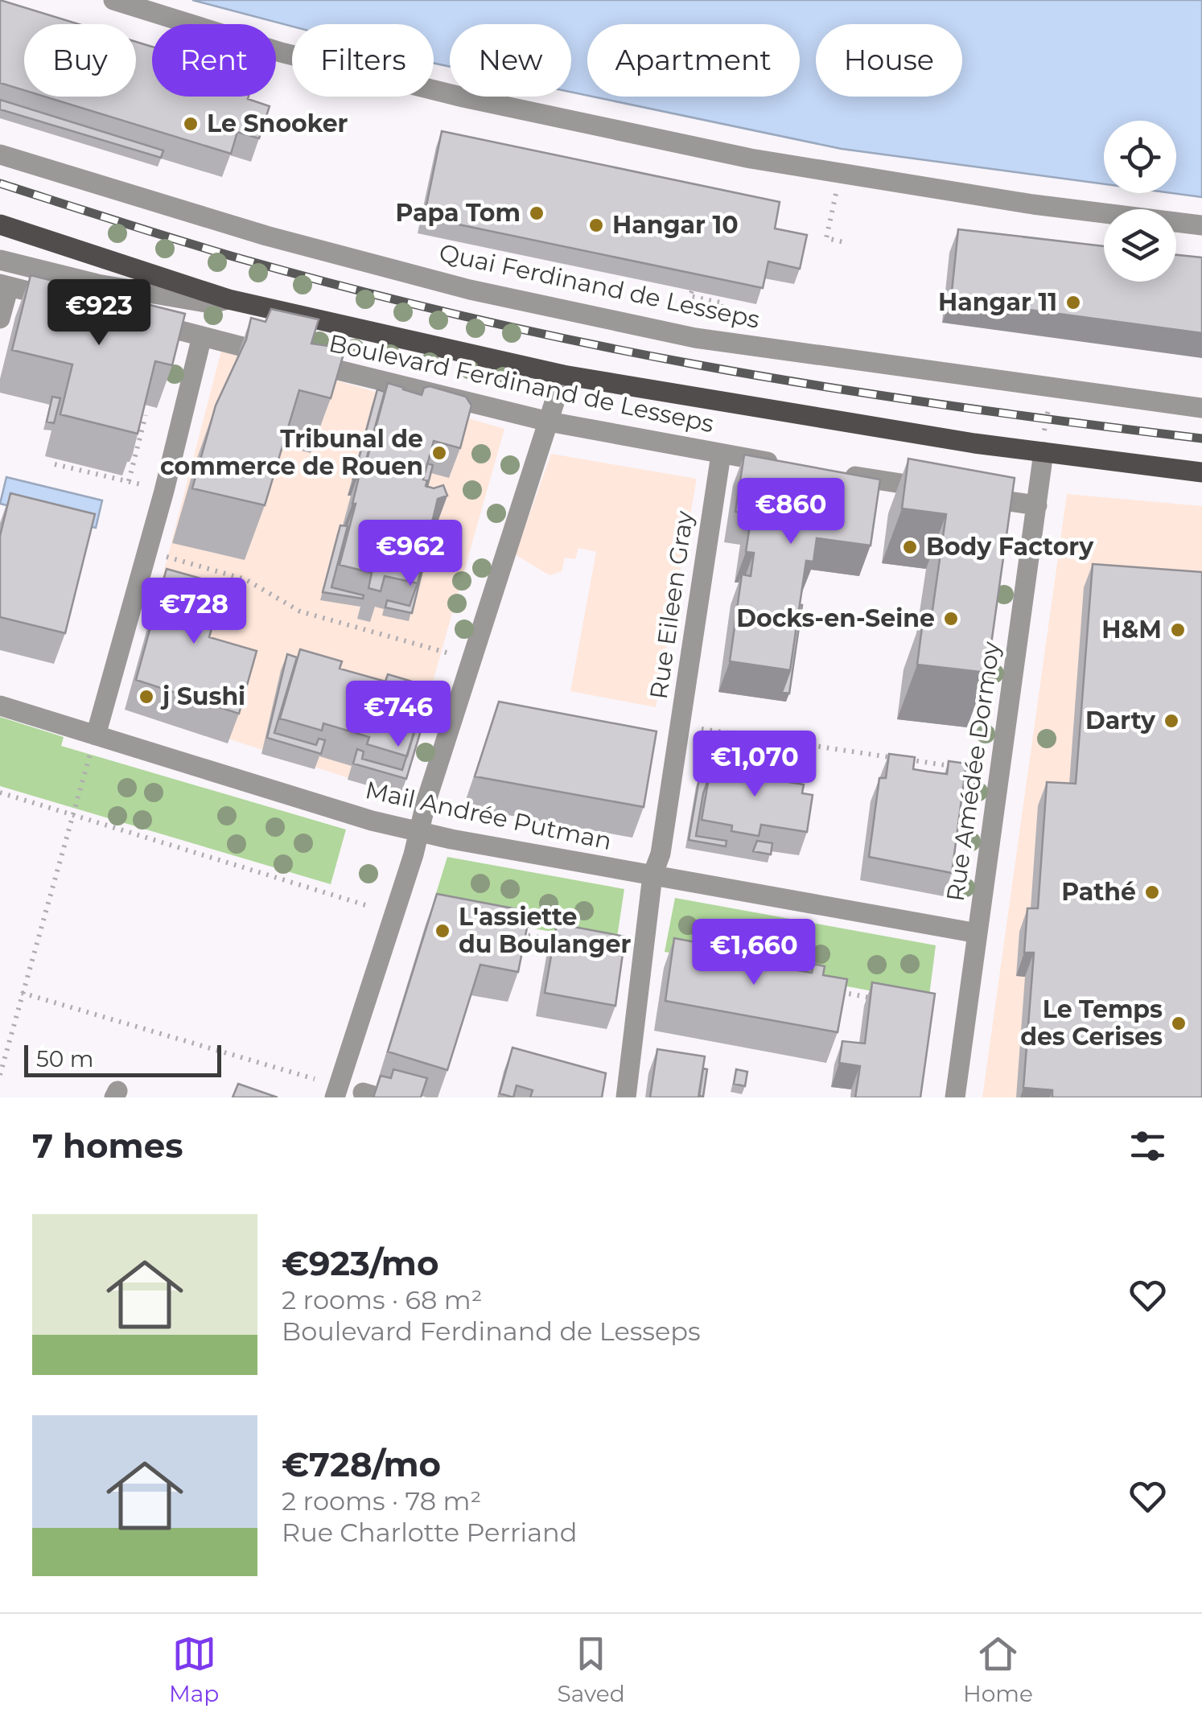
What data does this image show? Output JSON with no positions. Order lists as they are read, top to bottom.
{
  "streets": {
    "main road": ["Boulevard Ferdinand de Lesseps"],
    "street": [
      "Quai Ferdinand de Lesseps",
      "Rue Eileen Gray",
      "Rue Amédée Dormoy",
      "Mail Andrée Putman"
    ]
  },
  "crossings": [
    ["Boulevard Ferdinand de Lesseps", "Rue Eileen Gray"],
    ["Boulevard Ferdinand de Lesseps", "Rue Amédée Dormoy"],
    ["Rue Eileen Gray", "Mail Andrée Putman"],
    ["Rue Amédée Dormoy", "Mail Andrée Putman"]
  ],
  "places": [
    "Le Snooker",
    "Papa Tom",
    "Hangar 10",
    "Hangar 11",
    "Tribunal de commerce de Rouen",
    "Body Factory",
    "Docks-en-Seine",
    "H&M",
    "j Sushi",
    "Darty",
    "Pathé",
    "L'assiette du Boulanger",
    "Le Temps des Cerises"
  ],
  "scale_bar": "50 m",
  "page": {
    "chip": [
      "Buy",
      "Rent",
      "Filters",
      "New",
      "Apartment",
      "House"
    ],
    "price": [
      "€923",
      "€860",
      "€962",
      "€728",
      "€746",
      "€1,070",
      "€1,660"
    ],
    "scale": "50 m",
    "heading": "7 homes",
    "list": [
      {
        "name": "€923/mo",
        "note": "2 rooms · 68 m² · Boulevard Ferdinand de Lesseps"
      },
      {
        "name": "€728/mo",
        "note": "2 rooms · 78 m² · Rue Charlotte Perriand"
      }
    ],
    "tabs": ["Map", "Saved", "Home"]
  }
}
